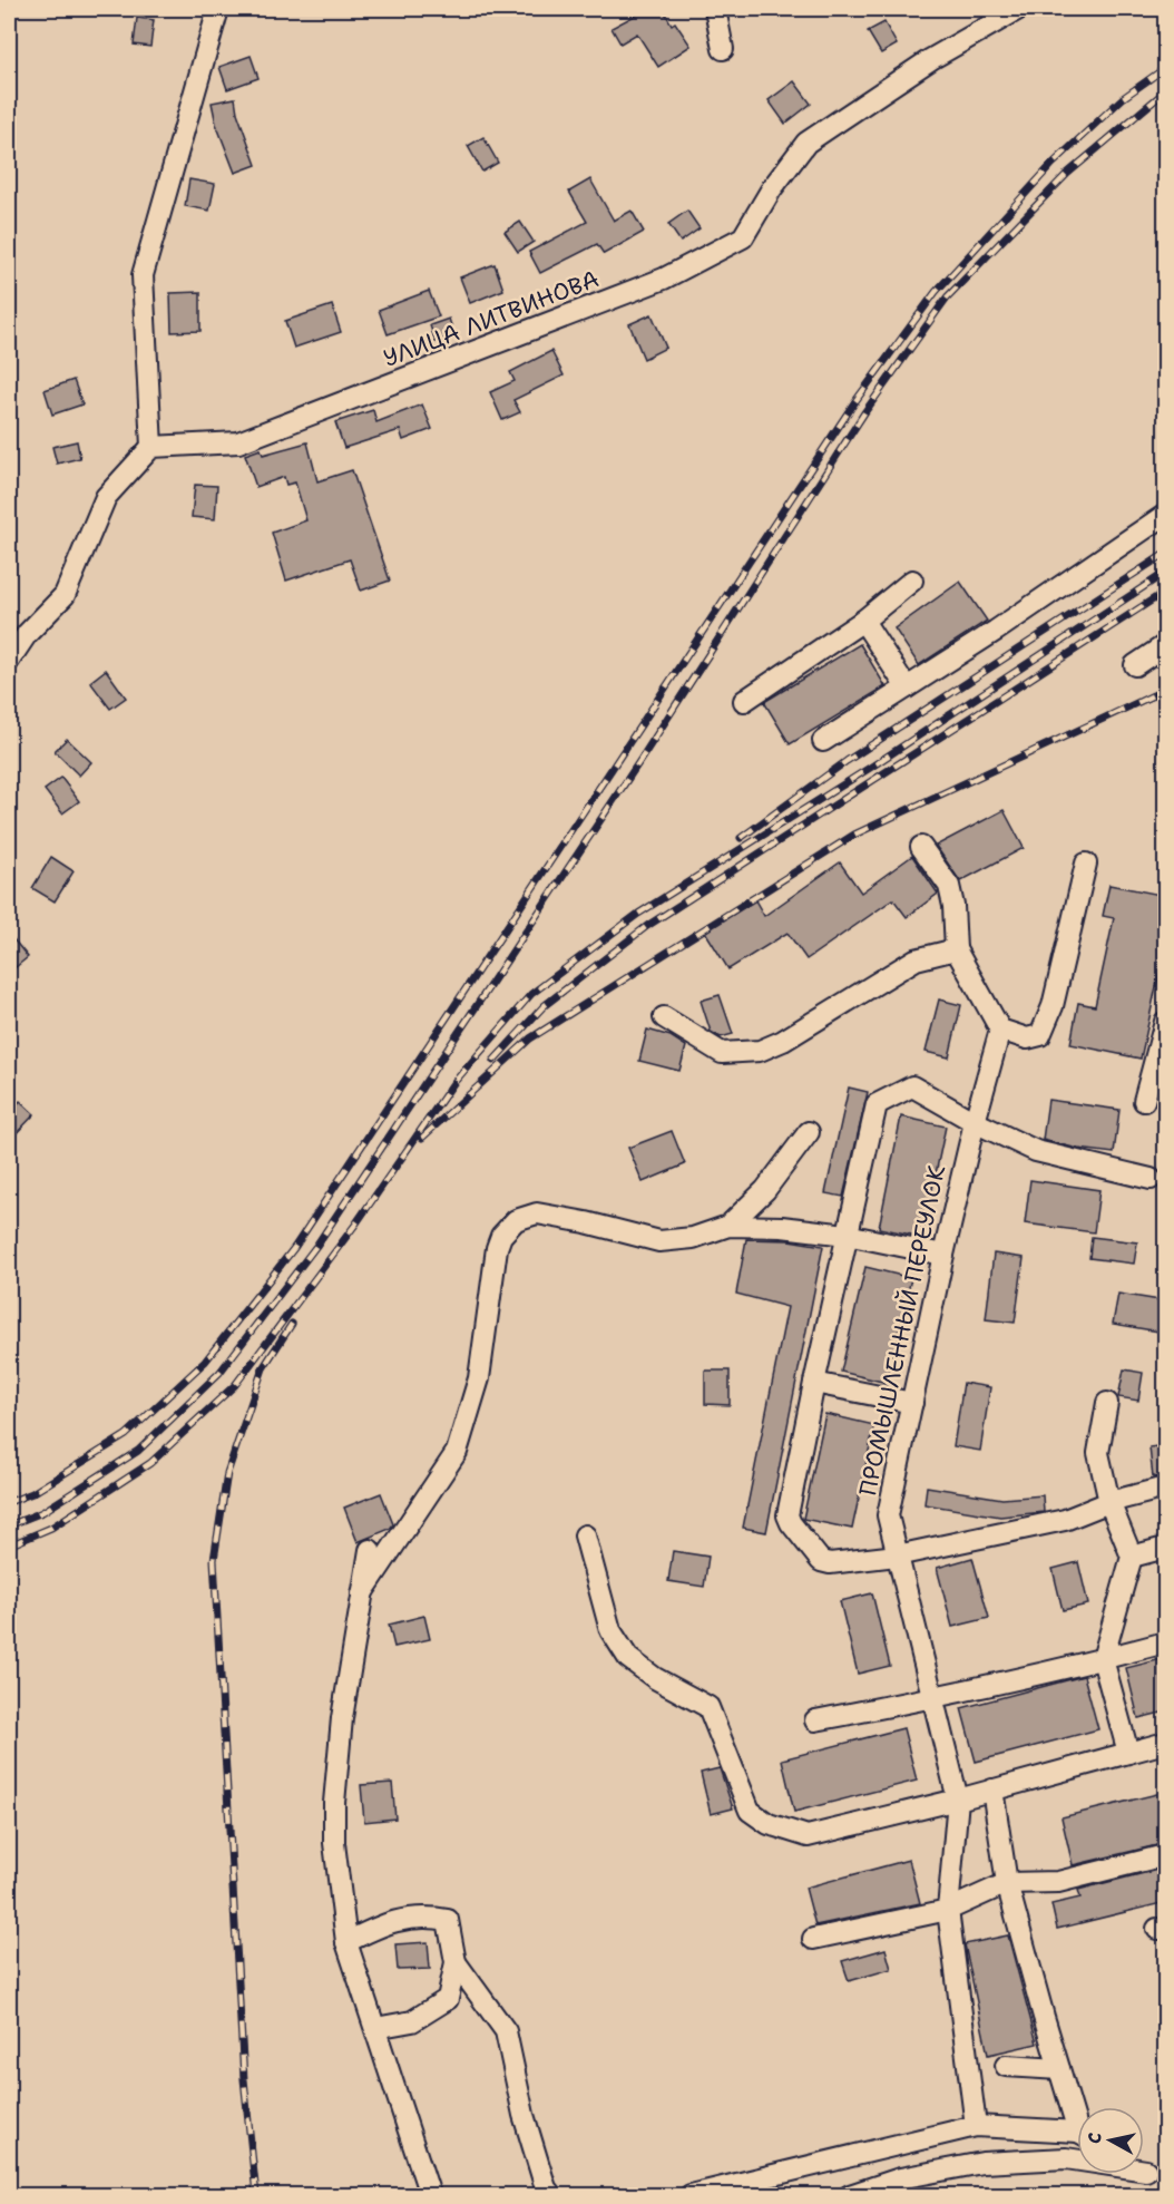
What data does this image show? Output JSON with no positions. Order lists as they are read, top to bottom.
{
  "streets": {
    "street": ["УЛИЦА ЛИТВИНОВА", "ПРОМЫШЛЕННЫЙ ПЕРЕУЛОК"]
  },
  "north": "left"
}
